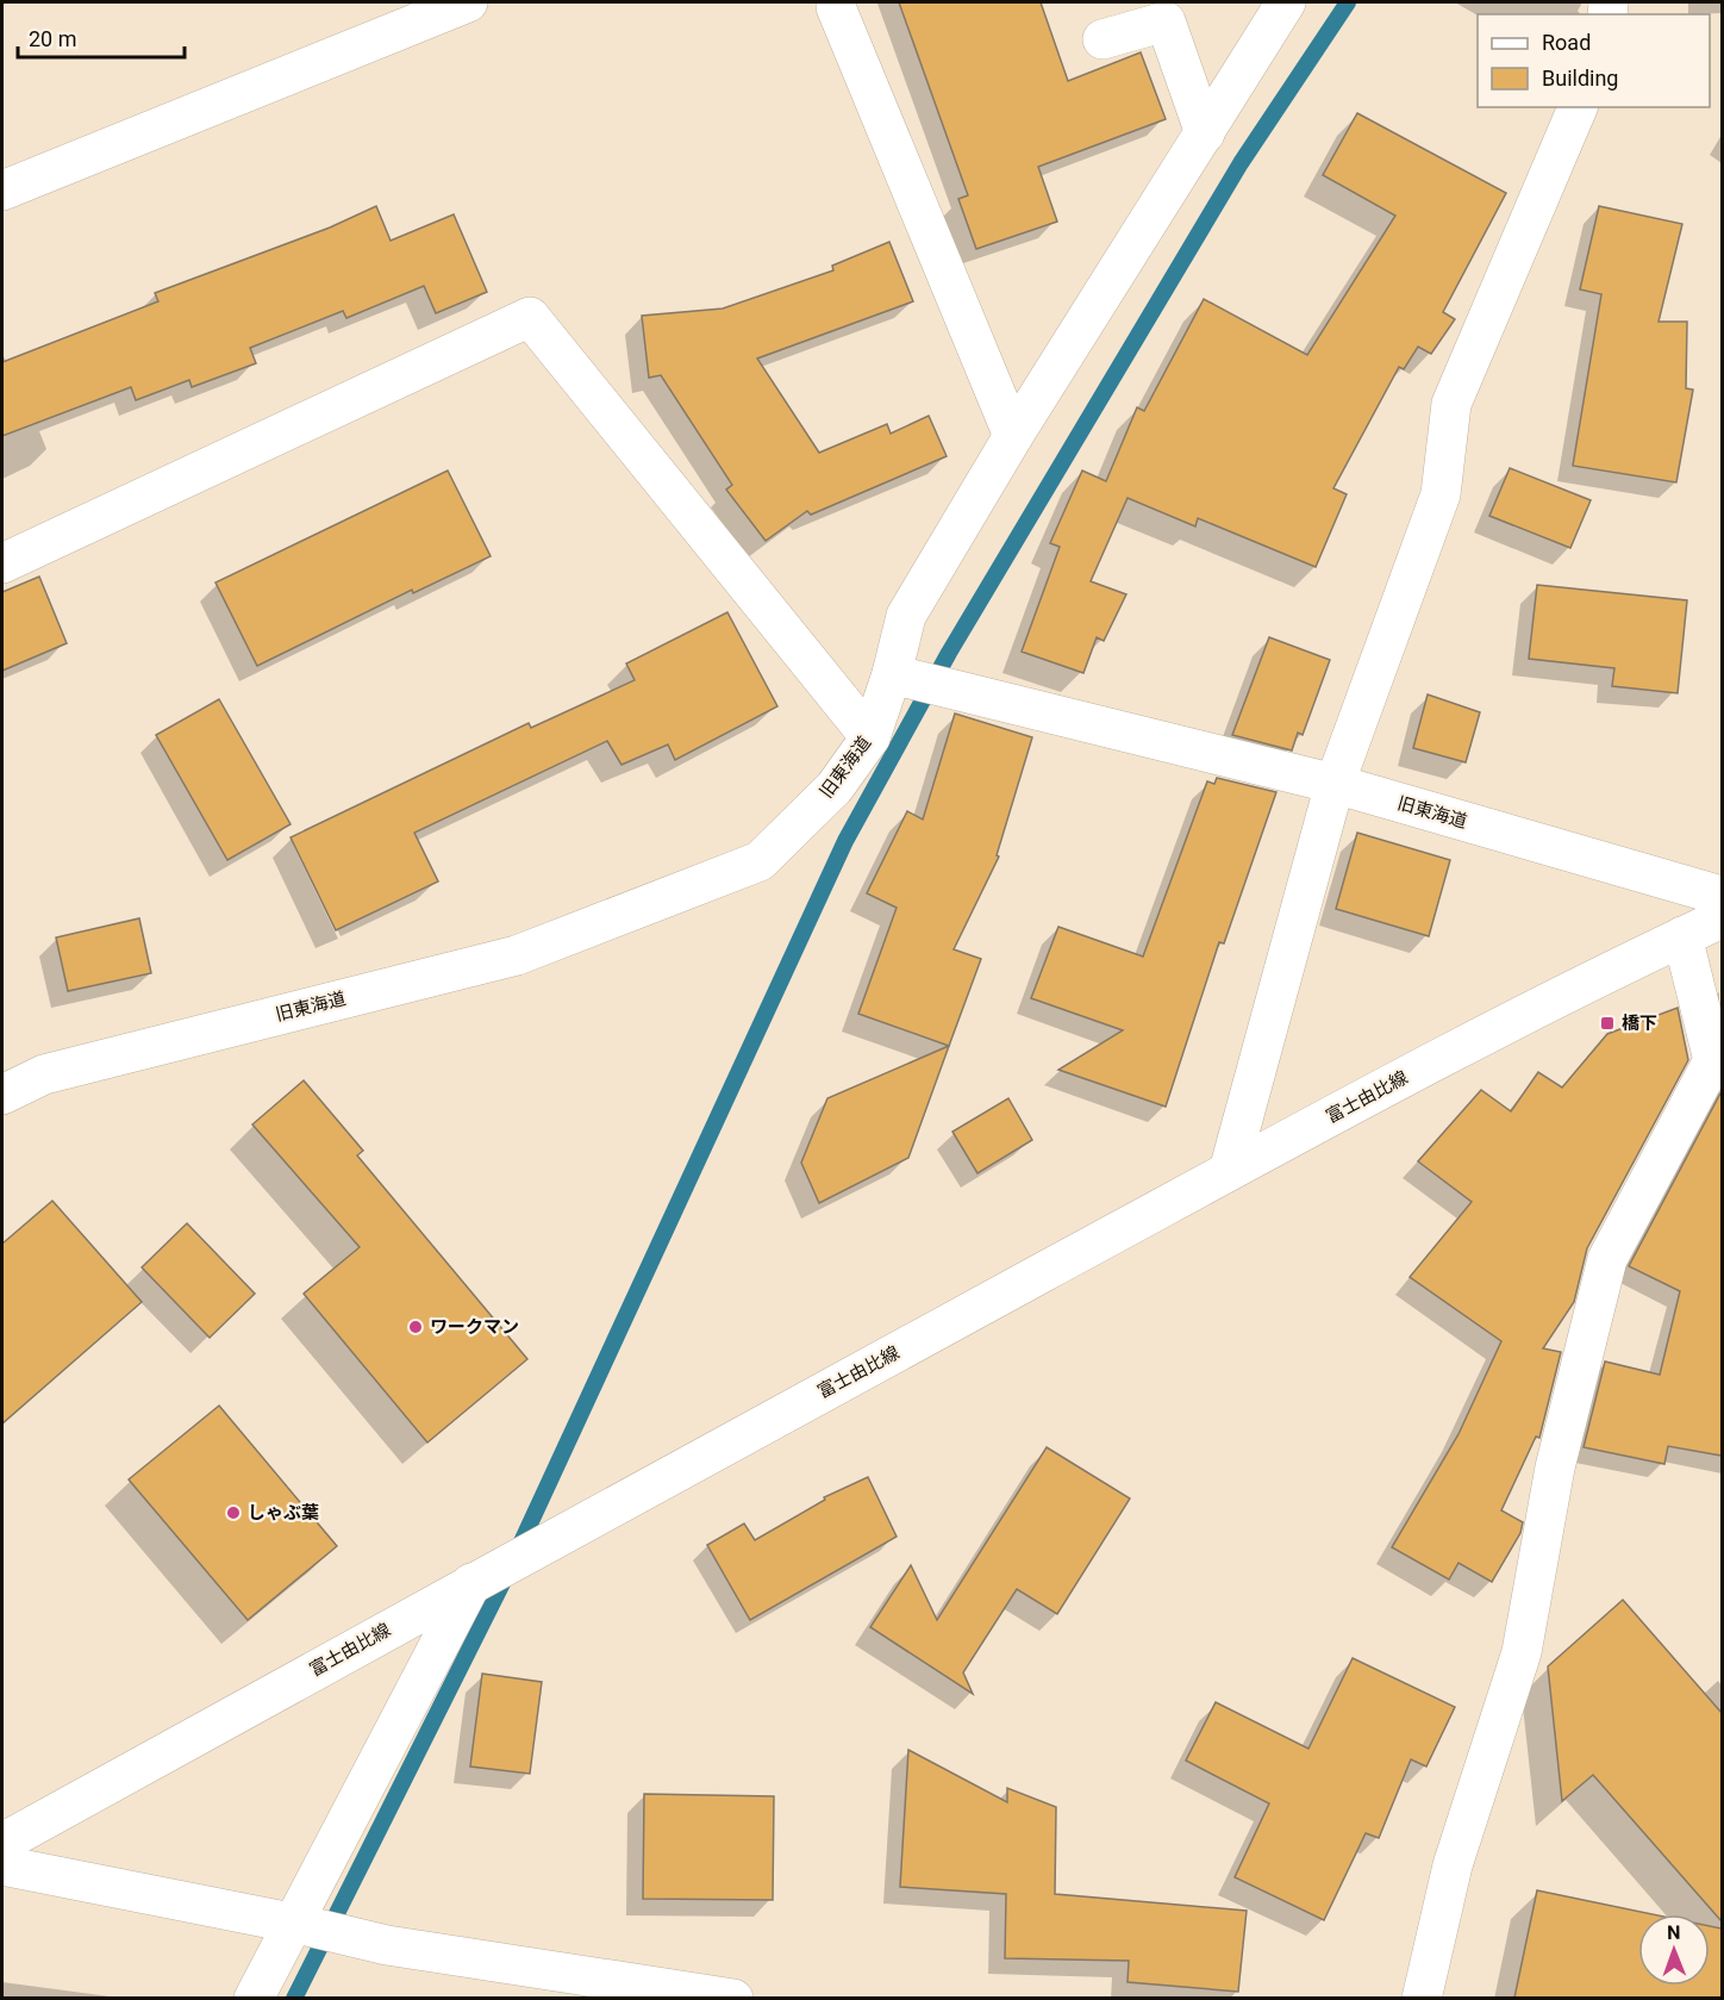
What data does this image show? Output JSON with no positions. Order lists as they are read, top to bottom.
{
  "streets": {
    "street": ["旧東海道", "富士由比線"]
  },
  "places": {
    "transit": ["橋下"],
    "other": ["ワークマン", "しゃぶ葉"]
  },
  "legend": ["Road", "Building"],
  "scale_bar": "20 m",
  "north": "top"
}
